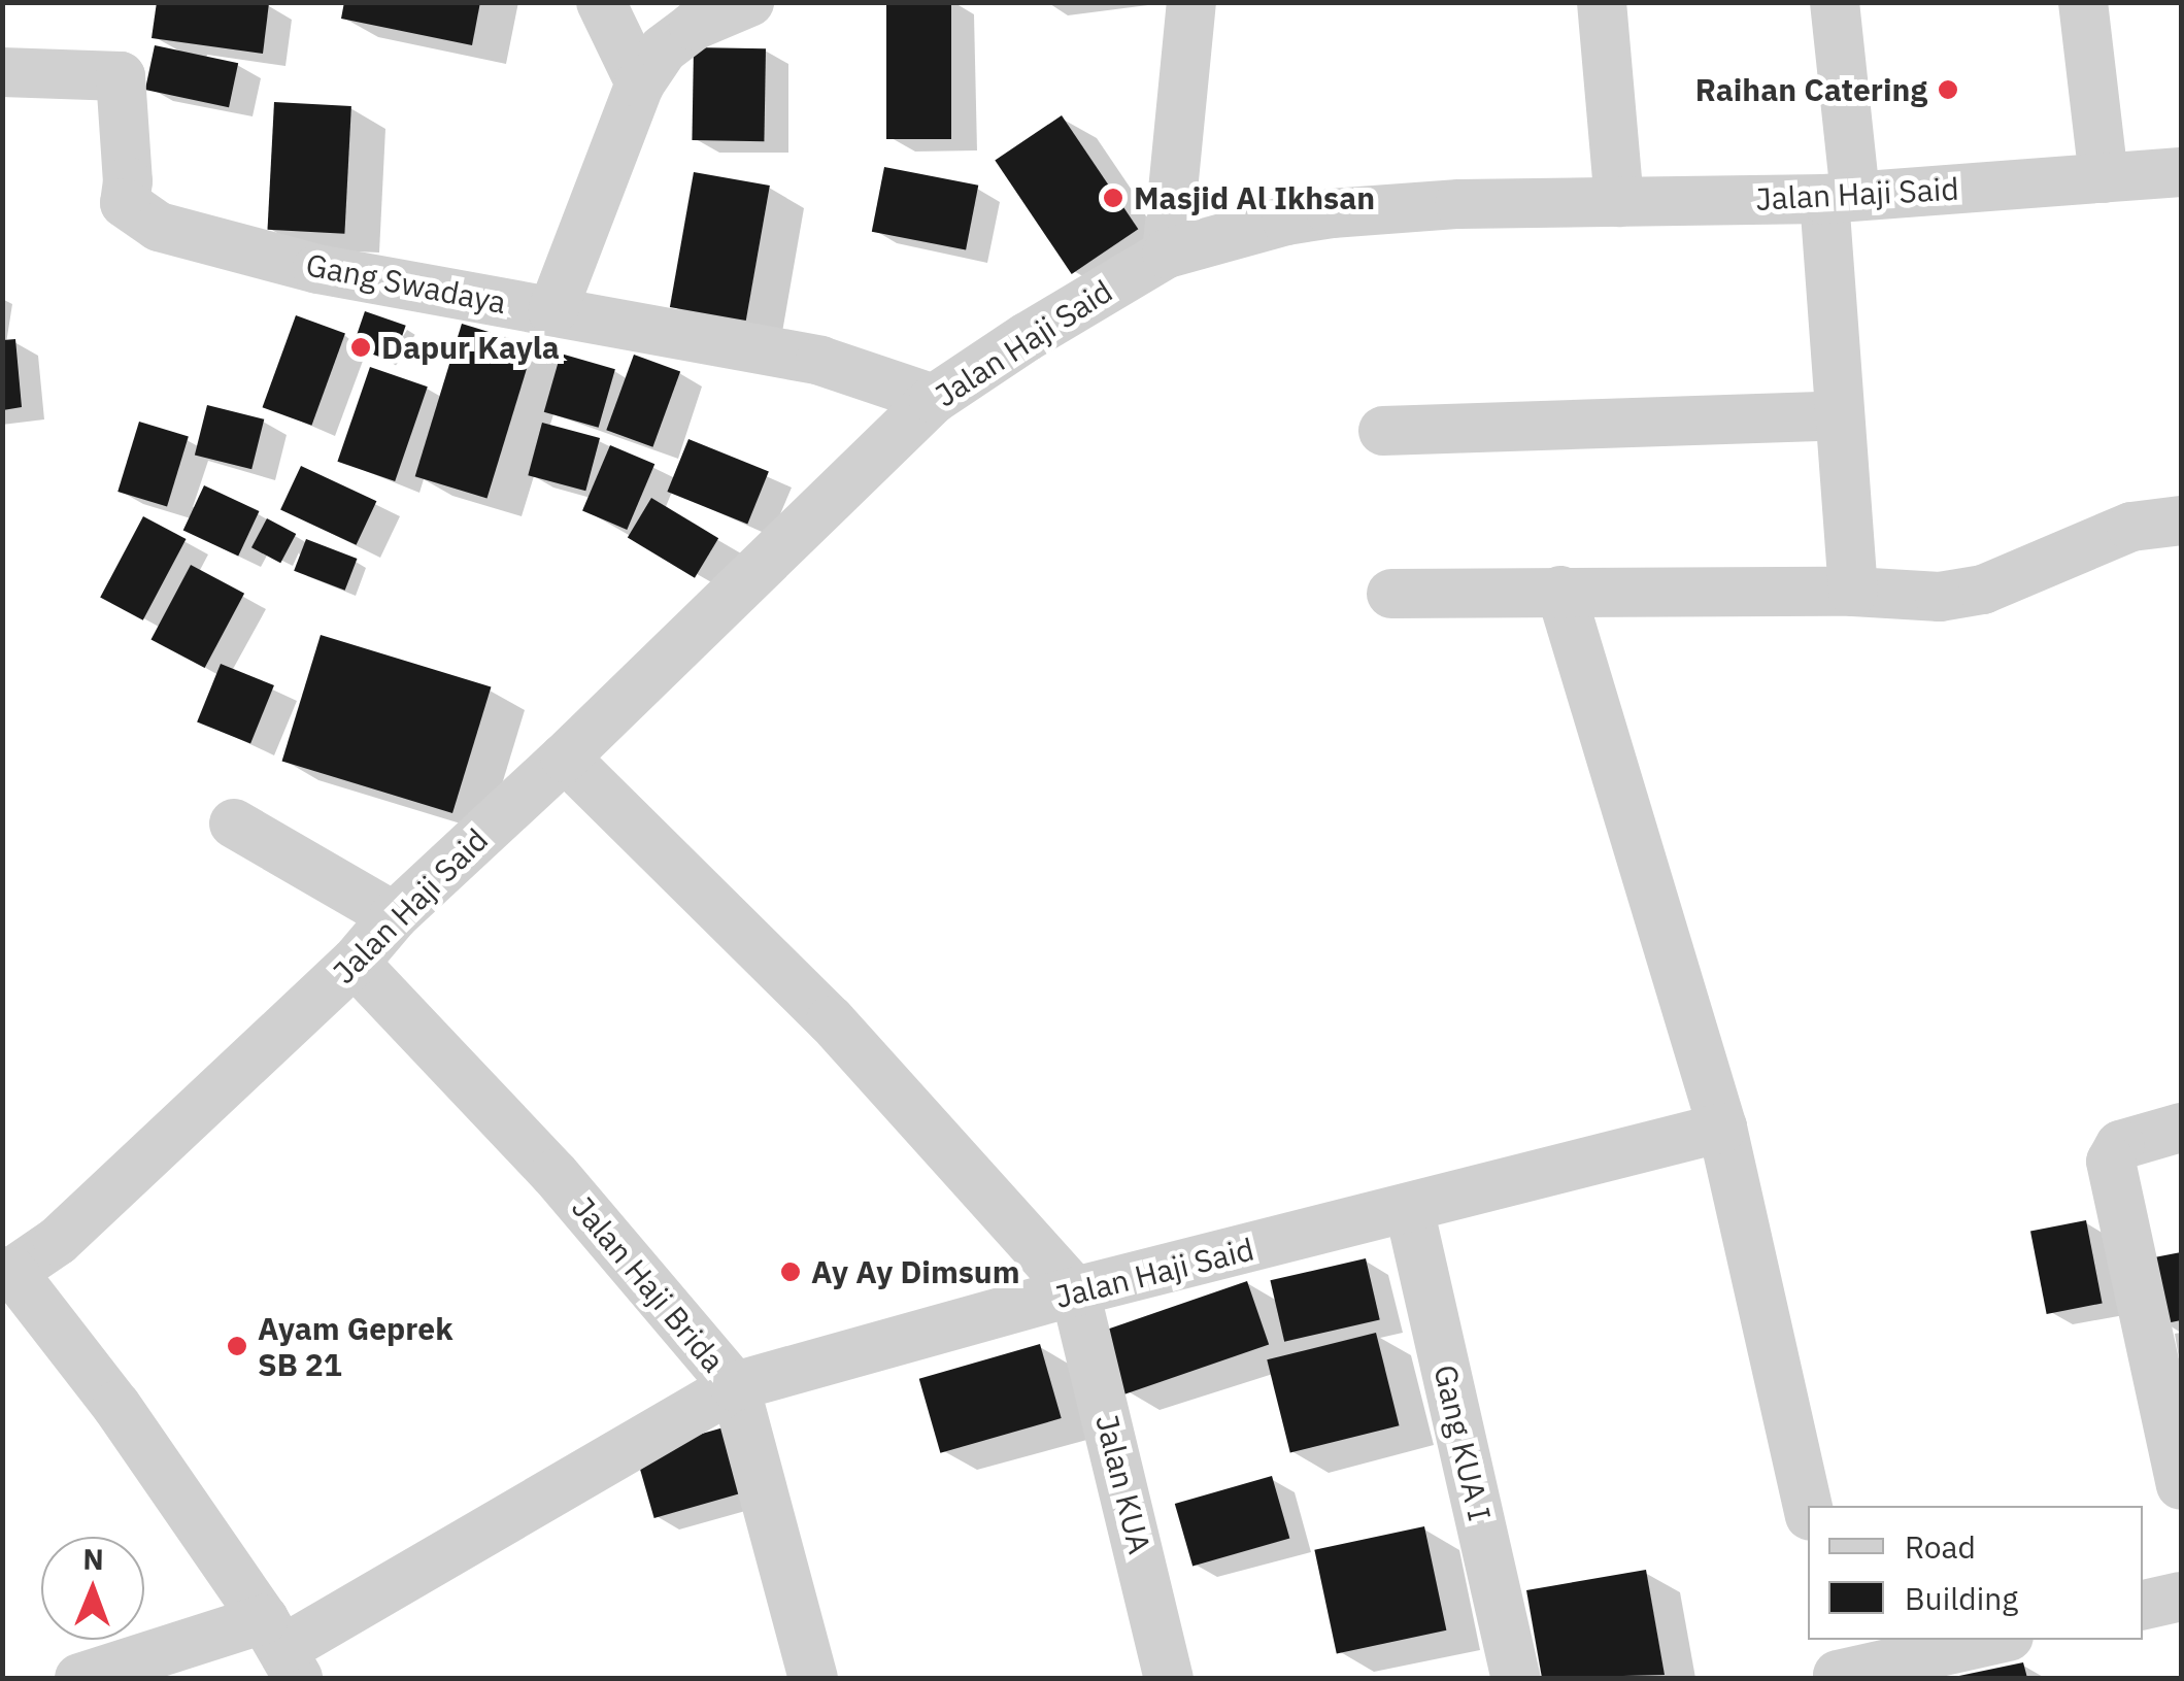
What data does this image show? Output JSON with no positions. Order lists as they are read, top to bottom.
{
  "streets": {
    "street": [
      "Jalan Haji Said",
      "Gang Swadaya",
      "Jalan Haji Brida",
      "Gang KUA I",
      "Jalan KUA"
    ]
  },
  "crossings": [
    ["Jalan Haji Said", "Gang Swadaya"],
    ["Jalan Haji Said", "Jalan Haji Brida"],
    ["Jalan Haji Said", "Gang KUA I"],
    ["Jalan Haji Said", "Jalan KUA"]
  ],
  "places": [
    "Raihan Catering",
    "Masjid Al Ikhsan",
    "Dapur Kayla",
    "Ay Ay Dimsum",
    "Ayam Geprek SB 21"
  ],
  "legend": ["Road", "Building"],
  "north": "top"
}
